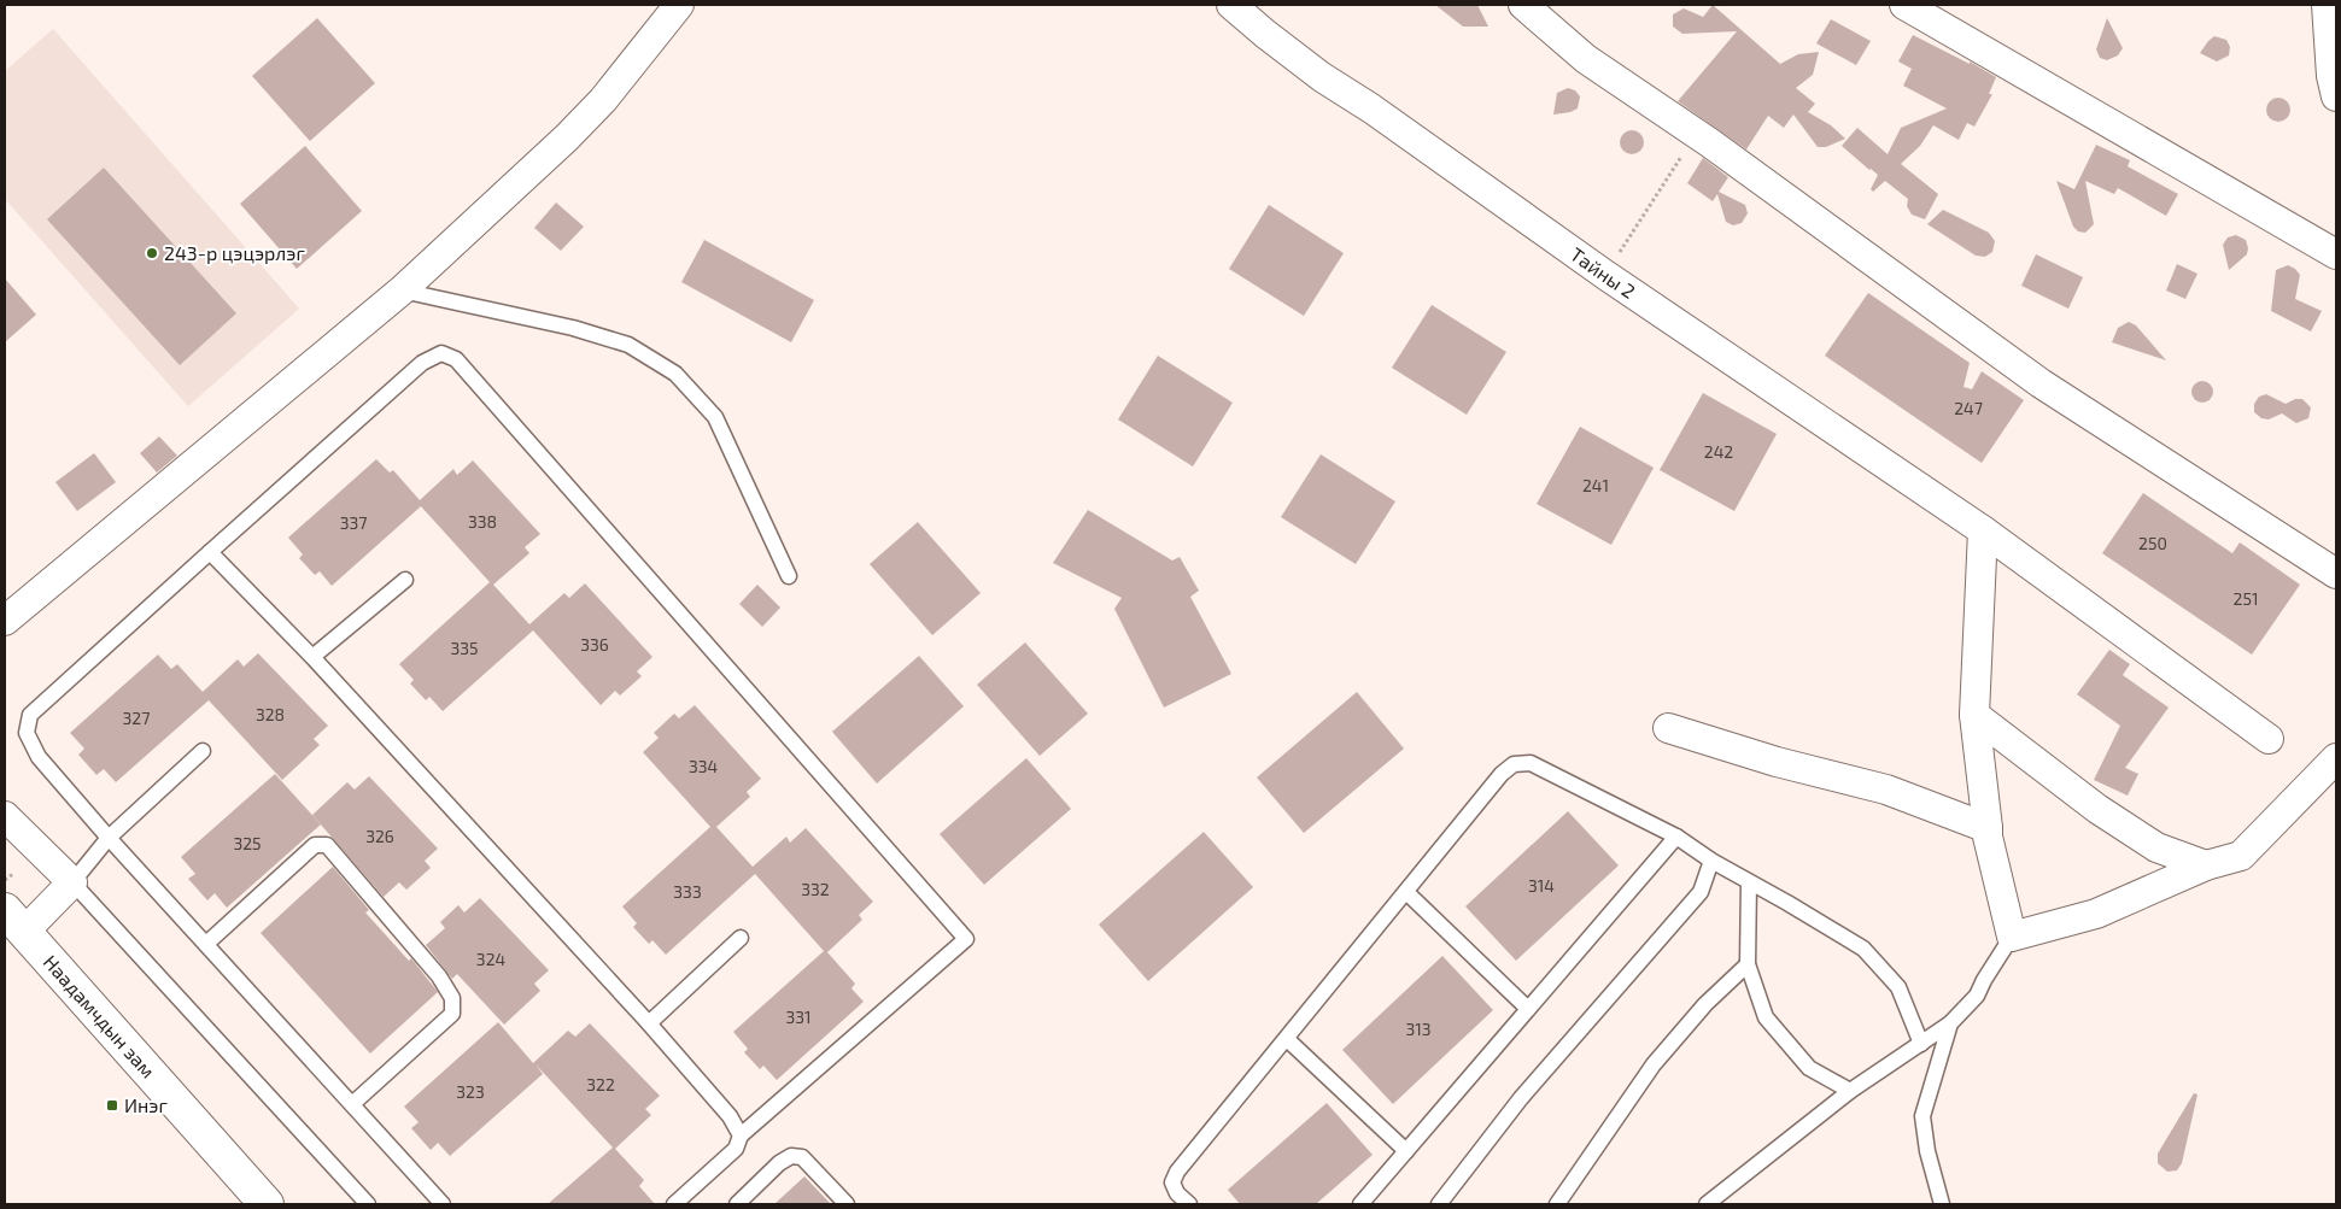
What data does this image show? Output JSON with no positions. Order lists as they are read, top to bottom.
{
  "streets": {
    "main road": ["Наадамчдын зам"],
    "street": ["Тайны 2"]
  },
  "places": {
    "other": ["243-р цэцэрлэг"],
    "transit": ["Инэг"]
  },
  "house_numbers": [
    "247",
    "242",
    "241",
    "338",
    "337",
    "250",
    "251",
    "336",
    "335",
    "328",
    "327",
    "334",
    "326",
    "325",
    "314",
    "332",
    "333",
    "324",
    "331",
    "313",
    "322",
    "323"
  ]
}
